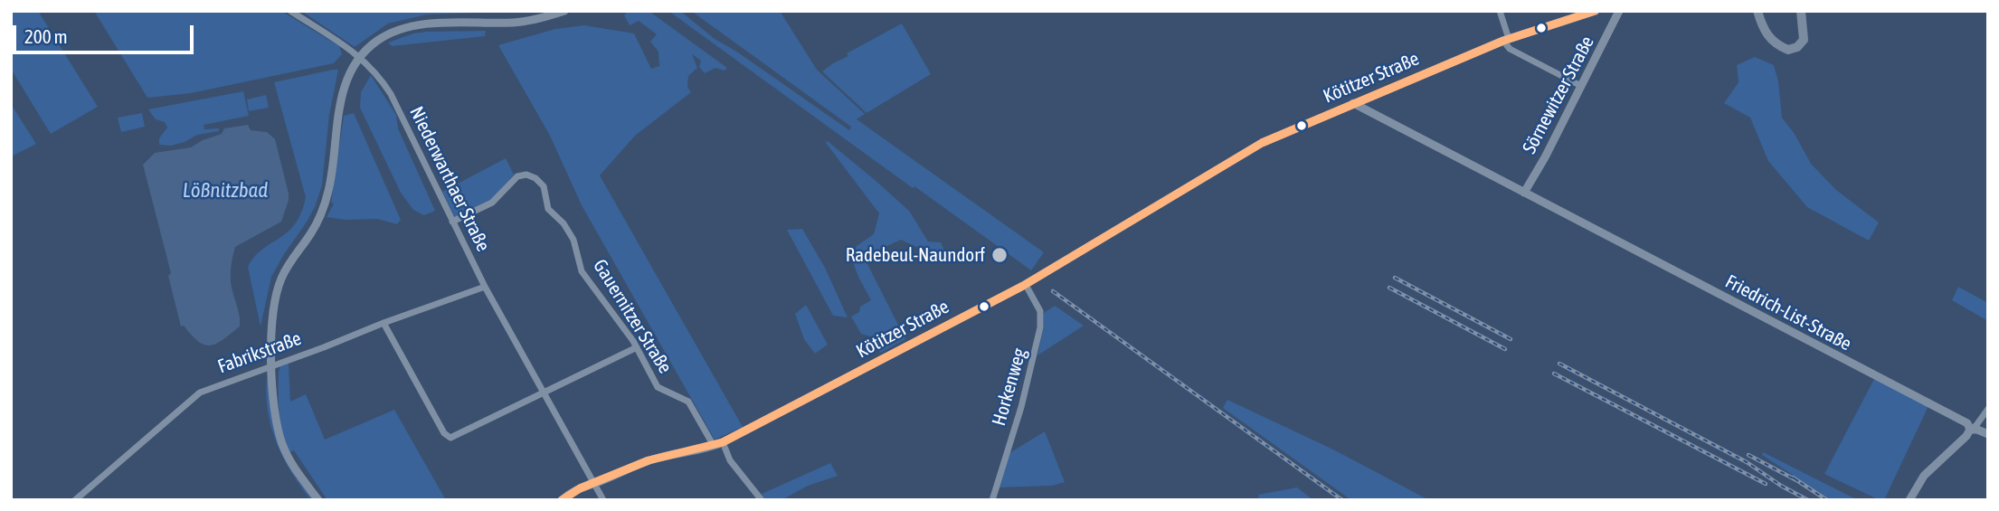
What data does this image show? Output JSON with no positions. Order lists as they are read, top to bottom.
{
  "streets": {
    "street": [
      "Kötitzer Straße",
      "Sörnewitzer Straße",
      "Niederwarthaer Straße",
      "Friedrich-List-Straße",
      "Gauernitzer Straße",
      "Fabrikstraße",
      "Horkenweg"
    ]
  },
  "crossings": [
    ["Kötitzer Straße", "Niederwarthaer Straße"],
    ["Kötitzer Straße", "Friedrich-List-Straße"],
    ["Kötitzer Straße", "Gauernitzer Straße"],
    ["Kötitzer Straße", "Horkenweg"],
    ["Sörnewitzer Straße", "Friedrich-List-Straße"],
    ["Niederwarthaer Straße", "Gauernitzer Straße"],
    ["Niederwarthaer Straße", "Fabrikstraße"]
  ],
  "water": ["Lößnitzbad"],
  "places": ["Radebeul-Naundorf"],
  "scale_bar": "200 m"
}
